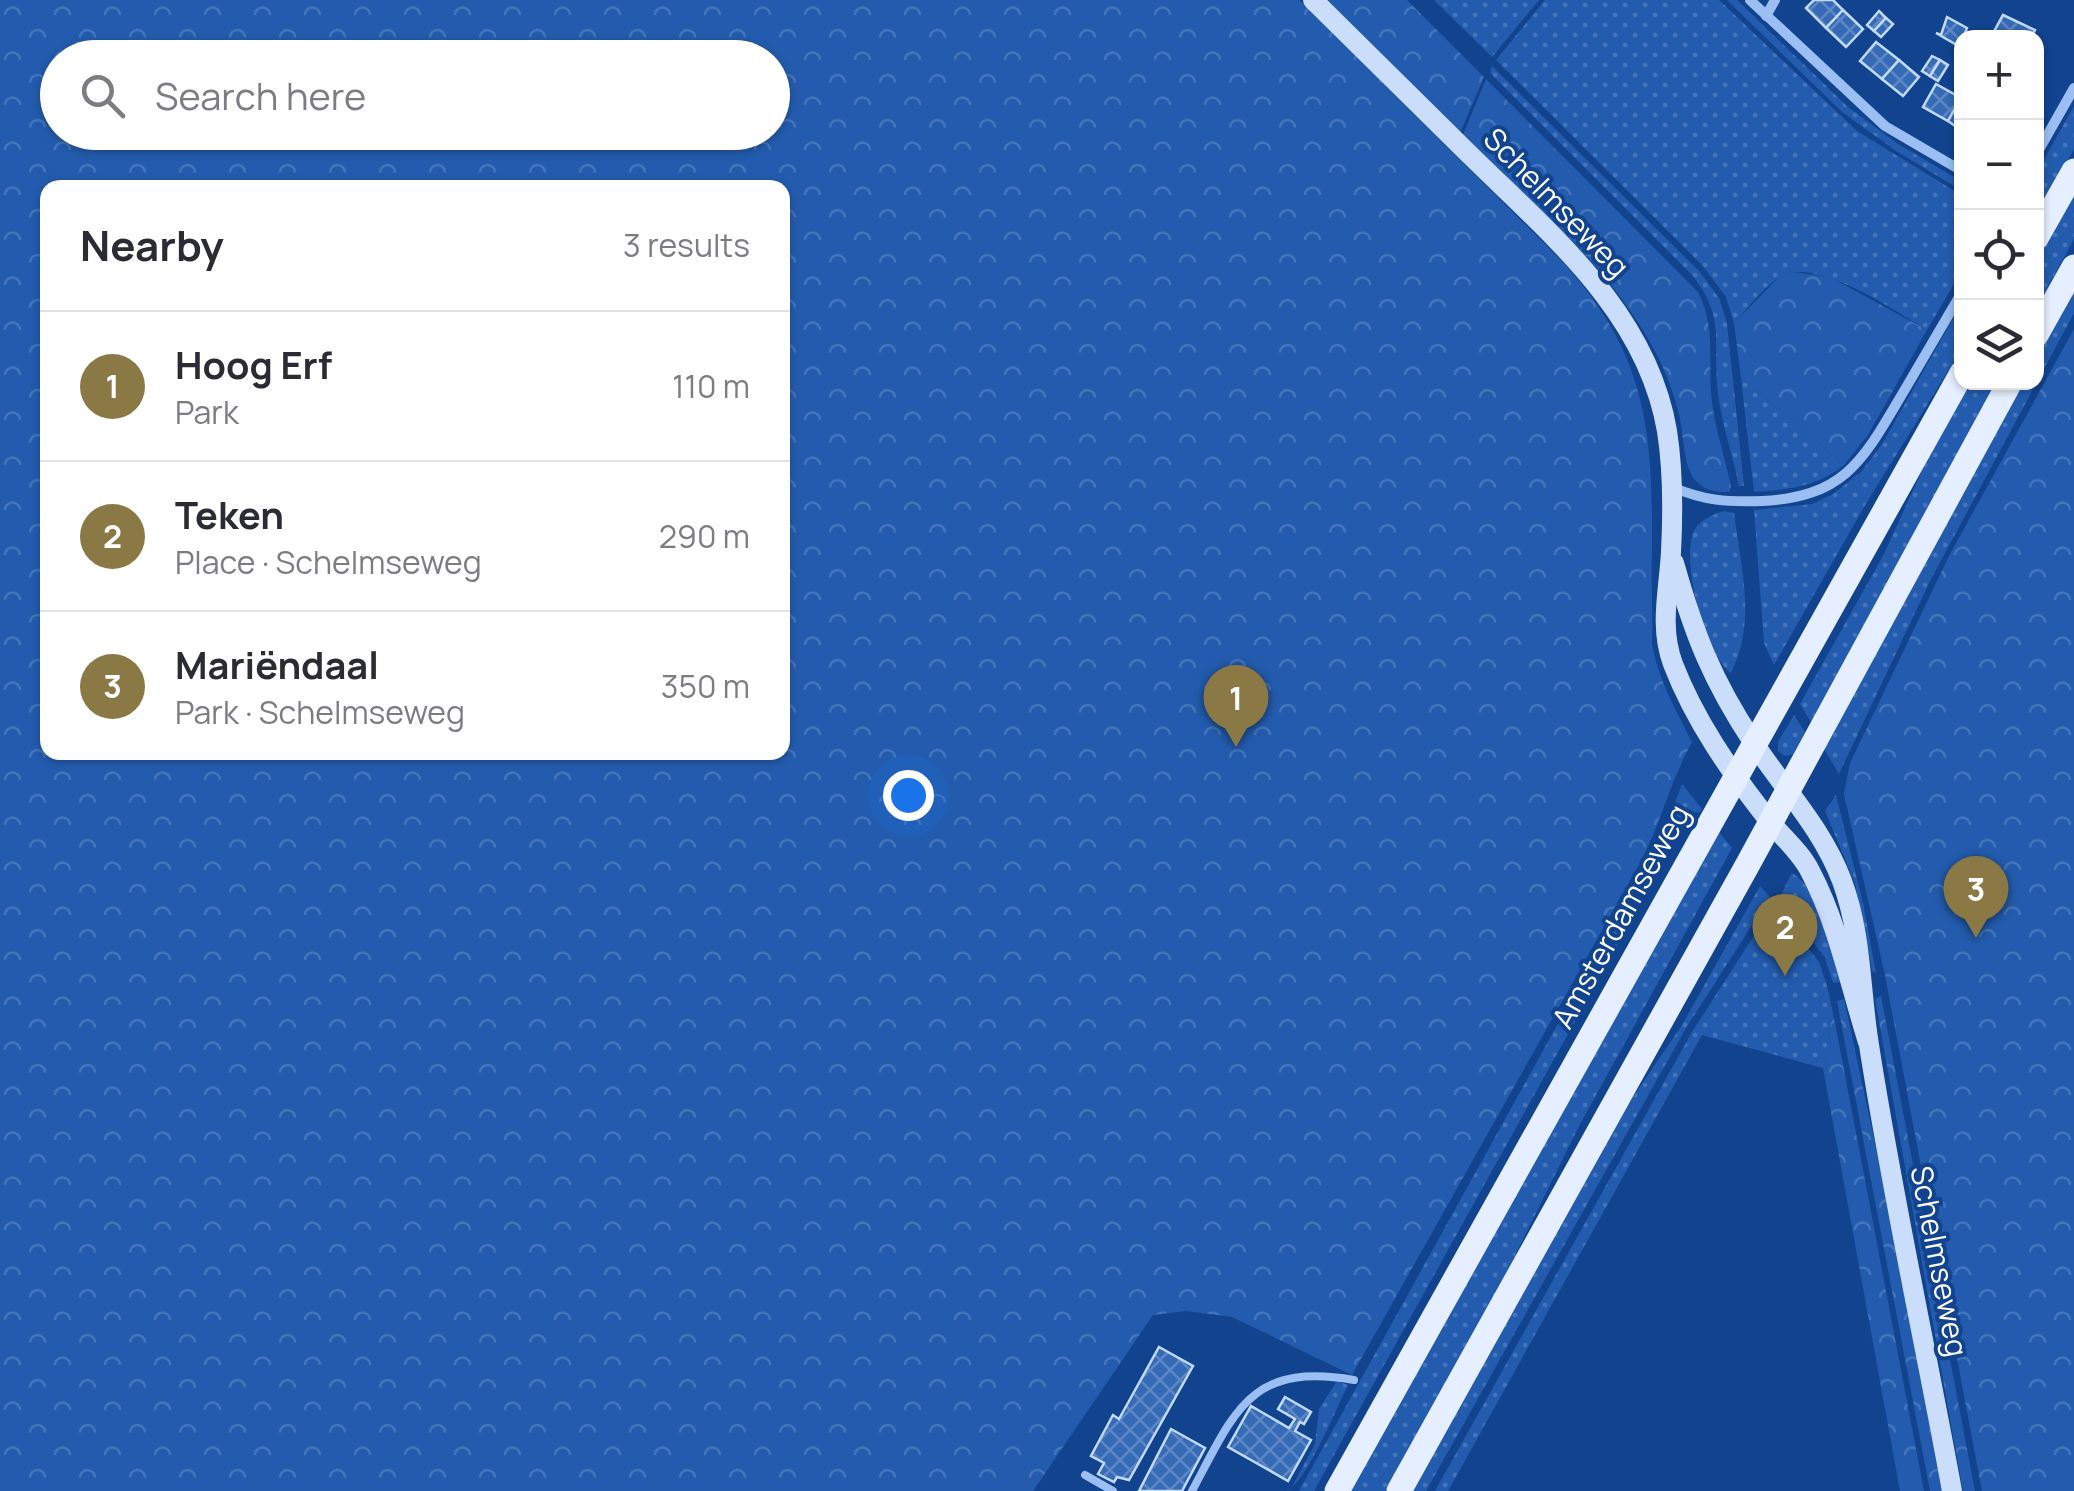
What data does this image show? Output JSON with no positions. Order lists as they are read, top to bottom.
{
  "streets": {
    "main road": ["Schelmseweg", "Amsterdamseweg"]
  },
  "crossings": [
    ["Schelmseweg", "Amsterdamseweg"]
  ],
  "page": {
    "map_buttons": ["+", "−"],
    "search": "Search here",
    "heading": ["Nearby", "3 results"],
    "list": [
      {
        "mark": "1",
        "name": "Hoog Erf",
        "note": "Park",
        "value": "110 m"
      },
      {
        "mark": "2",
        "name": "Teken",
        "note": "Place · Schelmseweg",
        "value": "290 m"
      },
      {
        "mark": "3",
        "name": "Mariëndaal",
        "note": "Park · Schelmseweg",
        "value": "350 m"
      }
    ],
    "pins": ["1", "3", "2"]
  }
}
